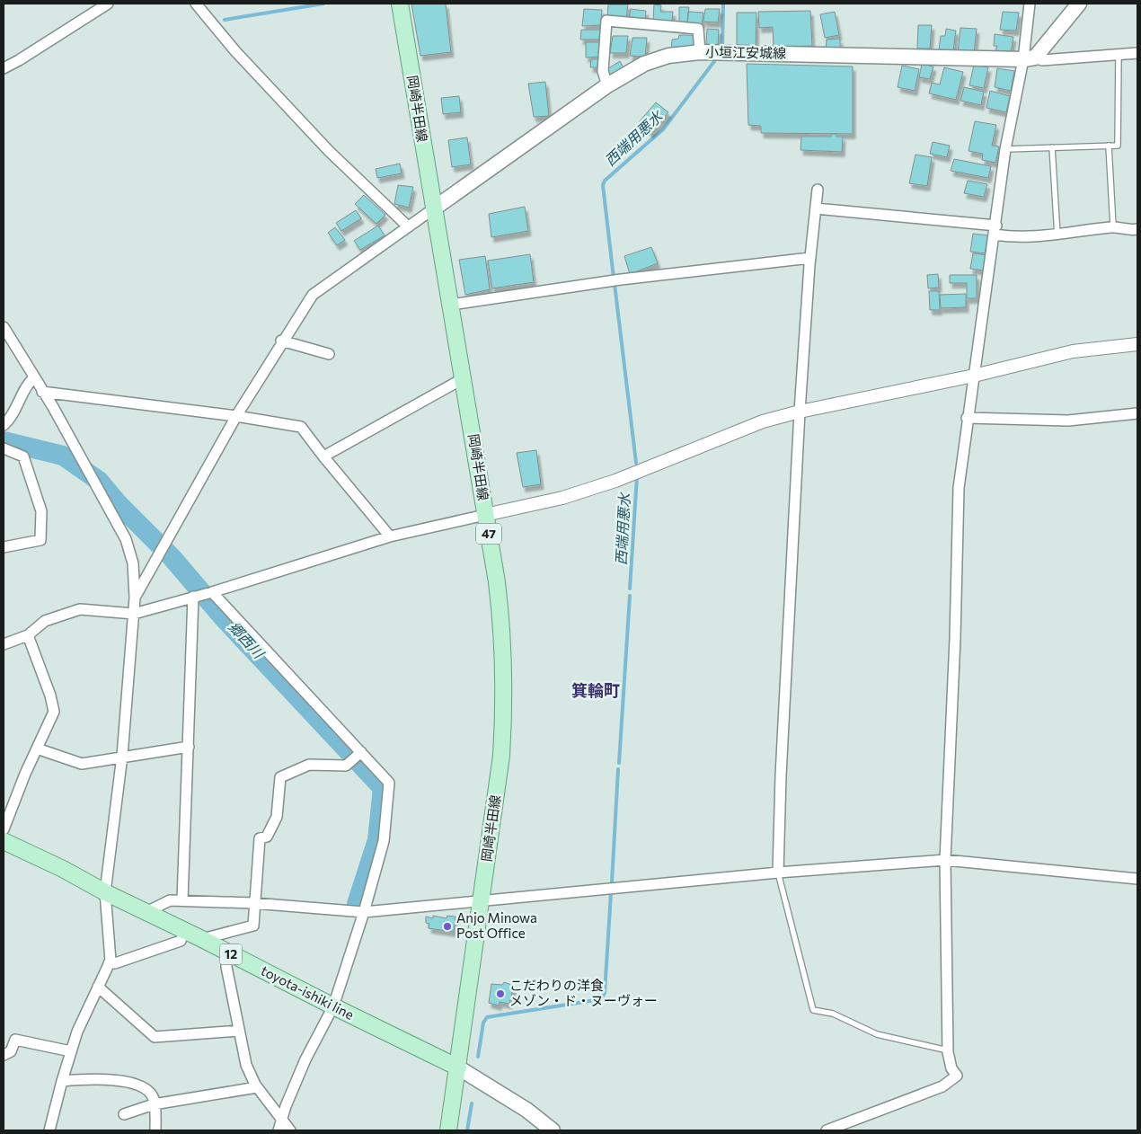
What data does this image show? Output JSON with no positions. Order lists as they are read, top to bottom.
{
  "streets": {
    "main road": [
      "小垣江安城線",
      "岡崎半田線",
      "47",
      "12",
      "toyota-ishiki line"
    ]
  },
  "crossings": [
    ["小垣江安城線", "岡崎半田線"],
    ["岡崎半田線", "toyota-ishiki line"]
  ],
  "districts": ["箕輪町"],
  "water": ["西端用悪水", "郷西川"],
  "places": ["Anjo Minowa Post Office", "こだわりの洋食 メゾン・ド・ヌーヴォー"]
}
